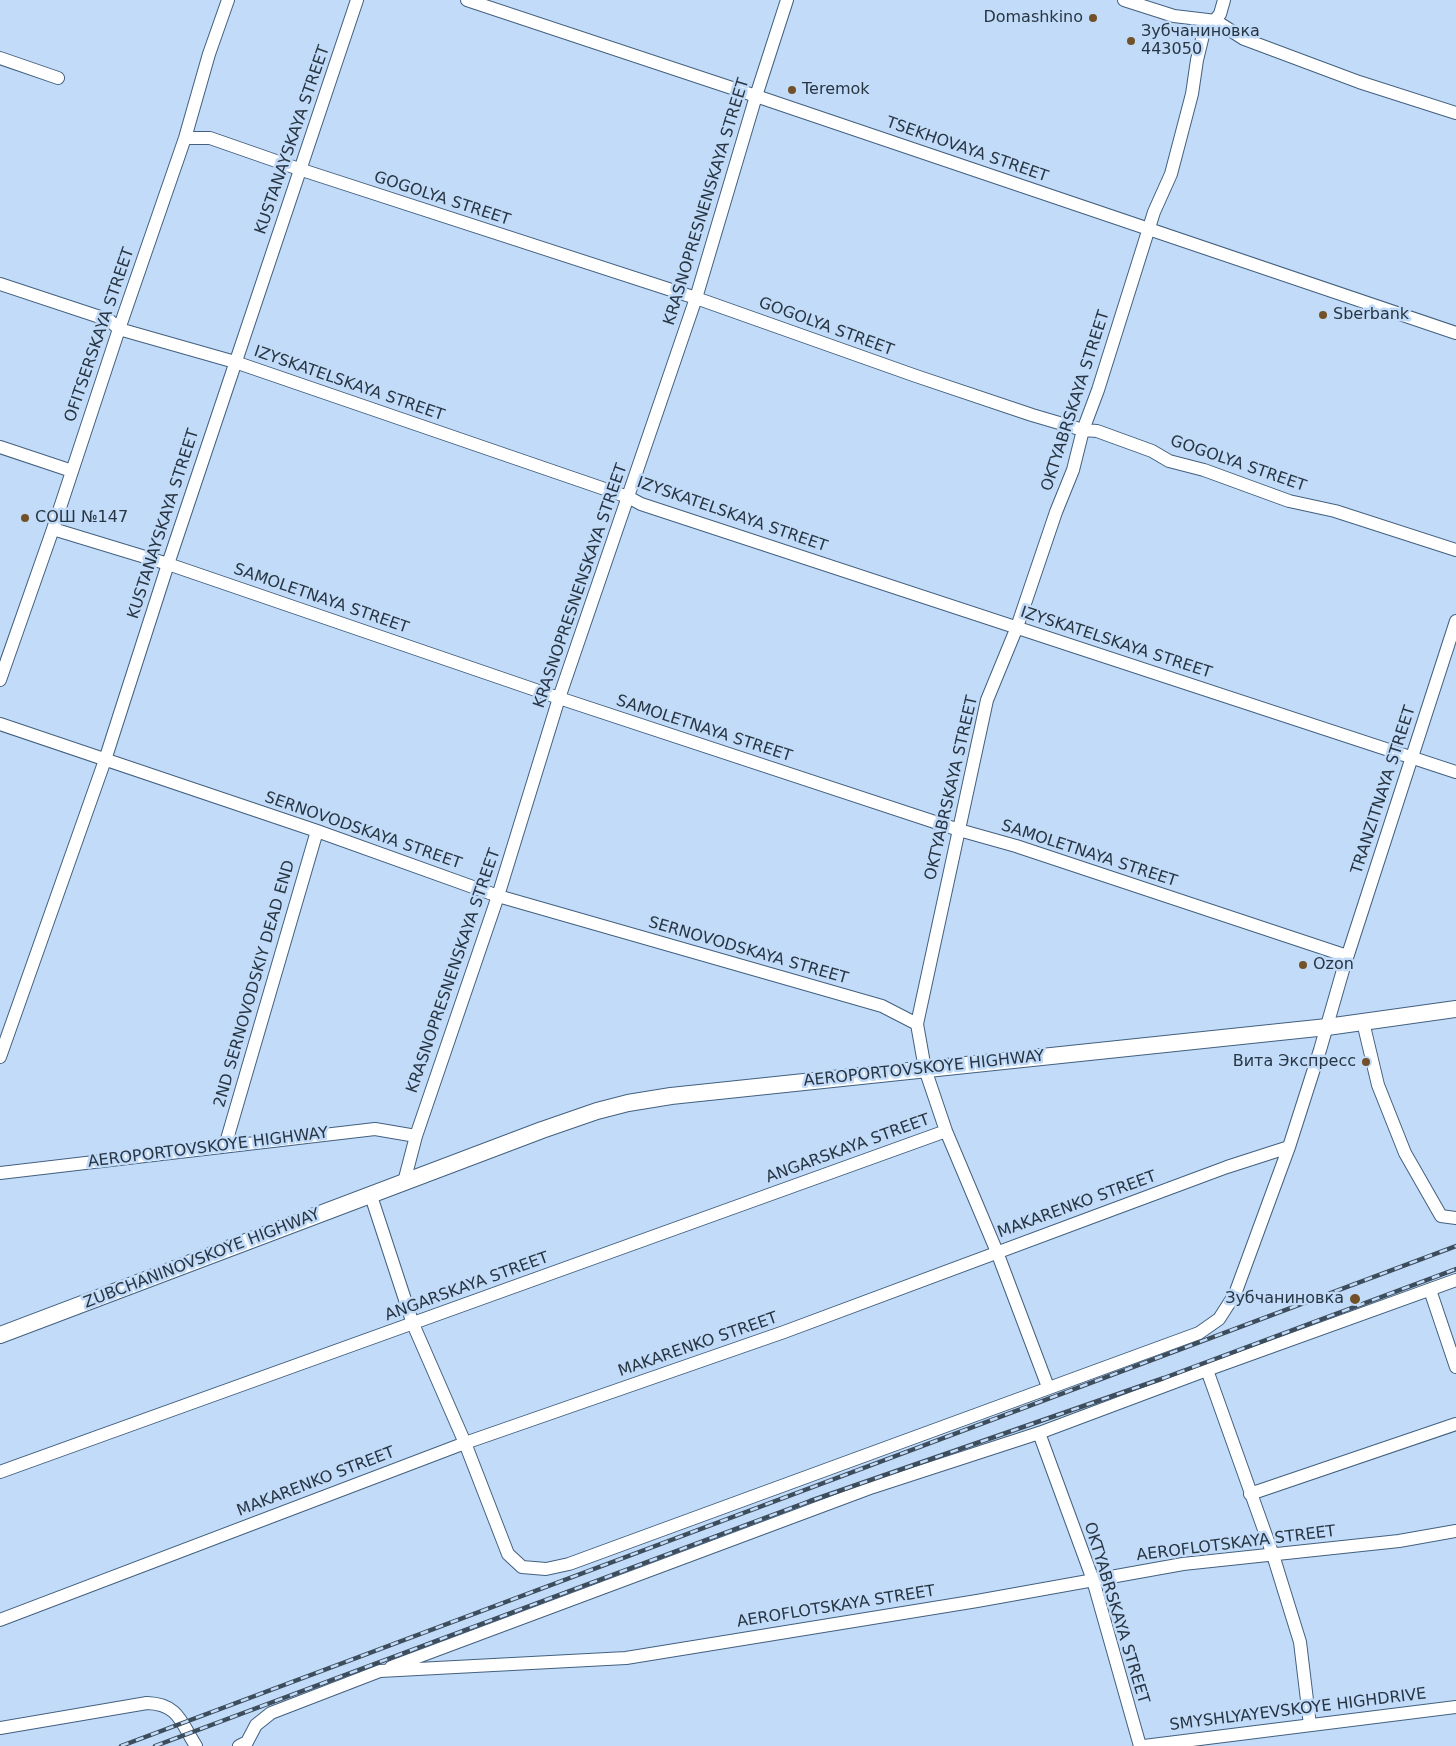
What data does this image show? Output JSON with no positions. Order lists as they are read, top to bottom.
{
  "streets": {
    "main road": ["AEROPORTOVSKOYE HIGHWAY", "ZUBCHANINOVSKOYE HIGHWAY"],
    "street": [
      "KUSTANAYSKAYA STREET",
      "TSEKHOVAYA STREET",
      "GOGOLYA STREET",
      "KRASNOPRESNENSKAYA STREET",
      "OFITSERSKAYA STREET",
      "IZYSKATELSKAYA STREET",
      "OKTYABRSKAYA STREET",
      "SAMOLETNAYA STREET",
      "TRANZITNAYA STREET",
      "SERNOVODSKAYA STREET",
      "2ND SERNOVODSKIY DEAD END",
      "ANGARSKAYA STREET",
      "MAKARENKO STREET",
      "AEROFLOTSKAYA STREET",
      "SMYSHLYAYEVSKOYE HIGHDRIVE"
    ]
  },
  "crossings": [
    ["KUSTANAYSKAYA STREET", "GOGOLYA STREET"],
    ["KUSTANAYSKAYA STREET", "IZYSKATELSKAYA STREET"],
    ["KUSTANAYSKAYA STREET", "SAMOLETNAYA STREET"],
    ["KUSTANAYSKAYA STREET", "SERNOVODSKAYA STREET"],
    ["TSEKHOVAYA STREET", "KRASNOPRESNENSKAYA STREET"],
    ["TSEKHOVAYA STREET", "OKTYABRSKAYA STREET"],
    ["GOGOLYA STREET", "KRASNOPRESNENSKAYA STREET"],
    ["GOGOLYA STREET", "OFITSERSKAYA STREET"],
    ["GOGOLYA STREET", "OKTYABRSKAYA STREET"],
    ["KRASNOPRESNENSKAYA STREET", "IZYSKATELSKAYA STREET"],
    ["KRASNOPRESNENSKAYA STREET", "SAMOLETNAYA STREET"],
    ["KRASNOPRESNENSKAYA STREET", "SERNOVODSKAYA STREET"],
    ["KRASNOPRESNENSKAYA STREET", "AEROPORTOVSKOYE HIGHWAY"],
    ["KRASNOPRESNENSKAYA STREET", "ZUBCHANINOVSKOYE HIGHWAY"],
    ["OFITSERSKAYA STREET", "IZYSKATELSKAYA STREET"],
    ["OFITSERSKAYA STREET", "SAMOLETNAYA STREET"],
    ["IZYSKATELSKAYA STREET", "OKTYABRSKAYA STREET"],
    ["IZYSKATELSKAYA STREET", "TRANZITNAYA STREET"],
    ["OKTYABRSKAYA STREET", "SAMOLETNAYA STREET"],
    ["OKTYABRSKAYA STREET", "SERNOVODSKAYA STREET"],
    ["OKTYABRSKAYA STREET", "AEROPORTOVSKOYE HIGHWAY"],
    ["OKTYABRSKAYA STREET", "ANGARSKAYA STREET"],
    ["OKTYABRSKAYA STREET", "MAKARENKO STREET"],
    ["OKTYABRSKAYA STREET", "AEROFLOTSKAYA STREET"],
    ["SAMOLETNAYA STREET", "TRANZITNAYA STREET"],
    ["TRANZITNAYA STREET", "AEROPORTOVSKOYE HIGHWAY"],
    ["SERNOVODSKAYA STREET", "2ND SERNOVODSKIY DEAD END"],
    ["2ND SERNOVODSKIY DEAD END", "AEROPORTOVSKOYE HIGHWAY"],
    ["AEROPORTOVSKOYE HIGHWAY", "ZUBCHANINOVSKOYE HIGHWAY"]
  ],
  "places": [
    "Domashkino",
    "Зубчаниновка 443050",
    "Teremok",
    "Sberbank",
    "СОШ №147",
    "Ozon",
    "Вита Экспресс",
    "Зубчаниновка"
  ]
}
